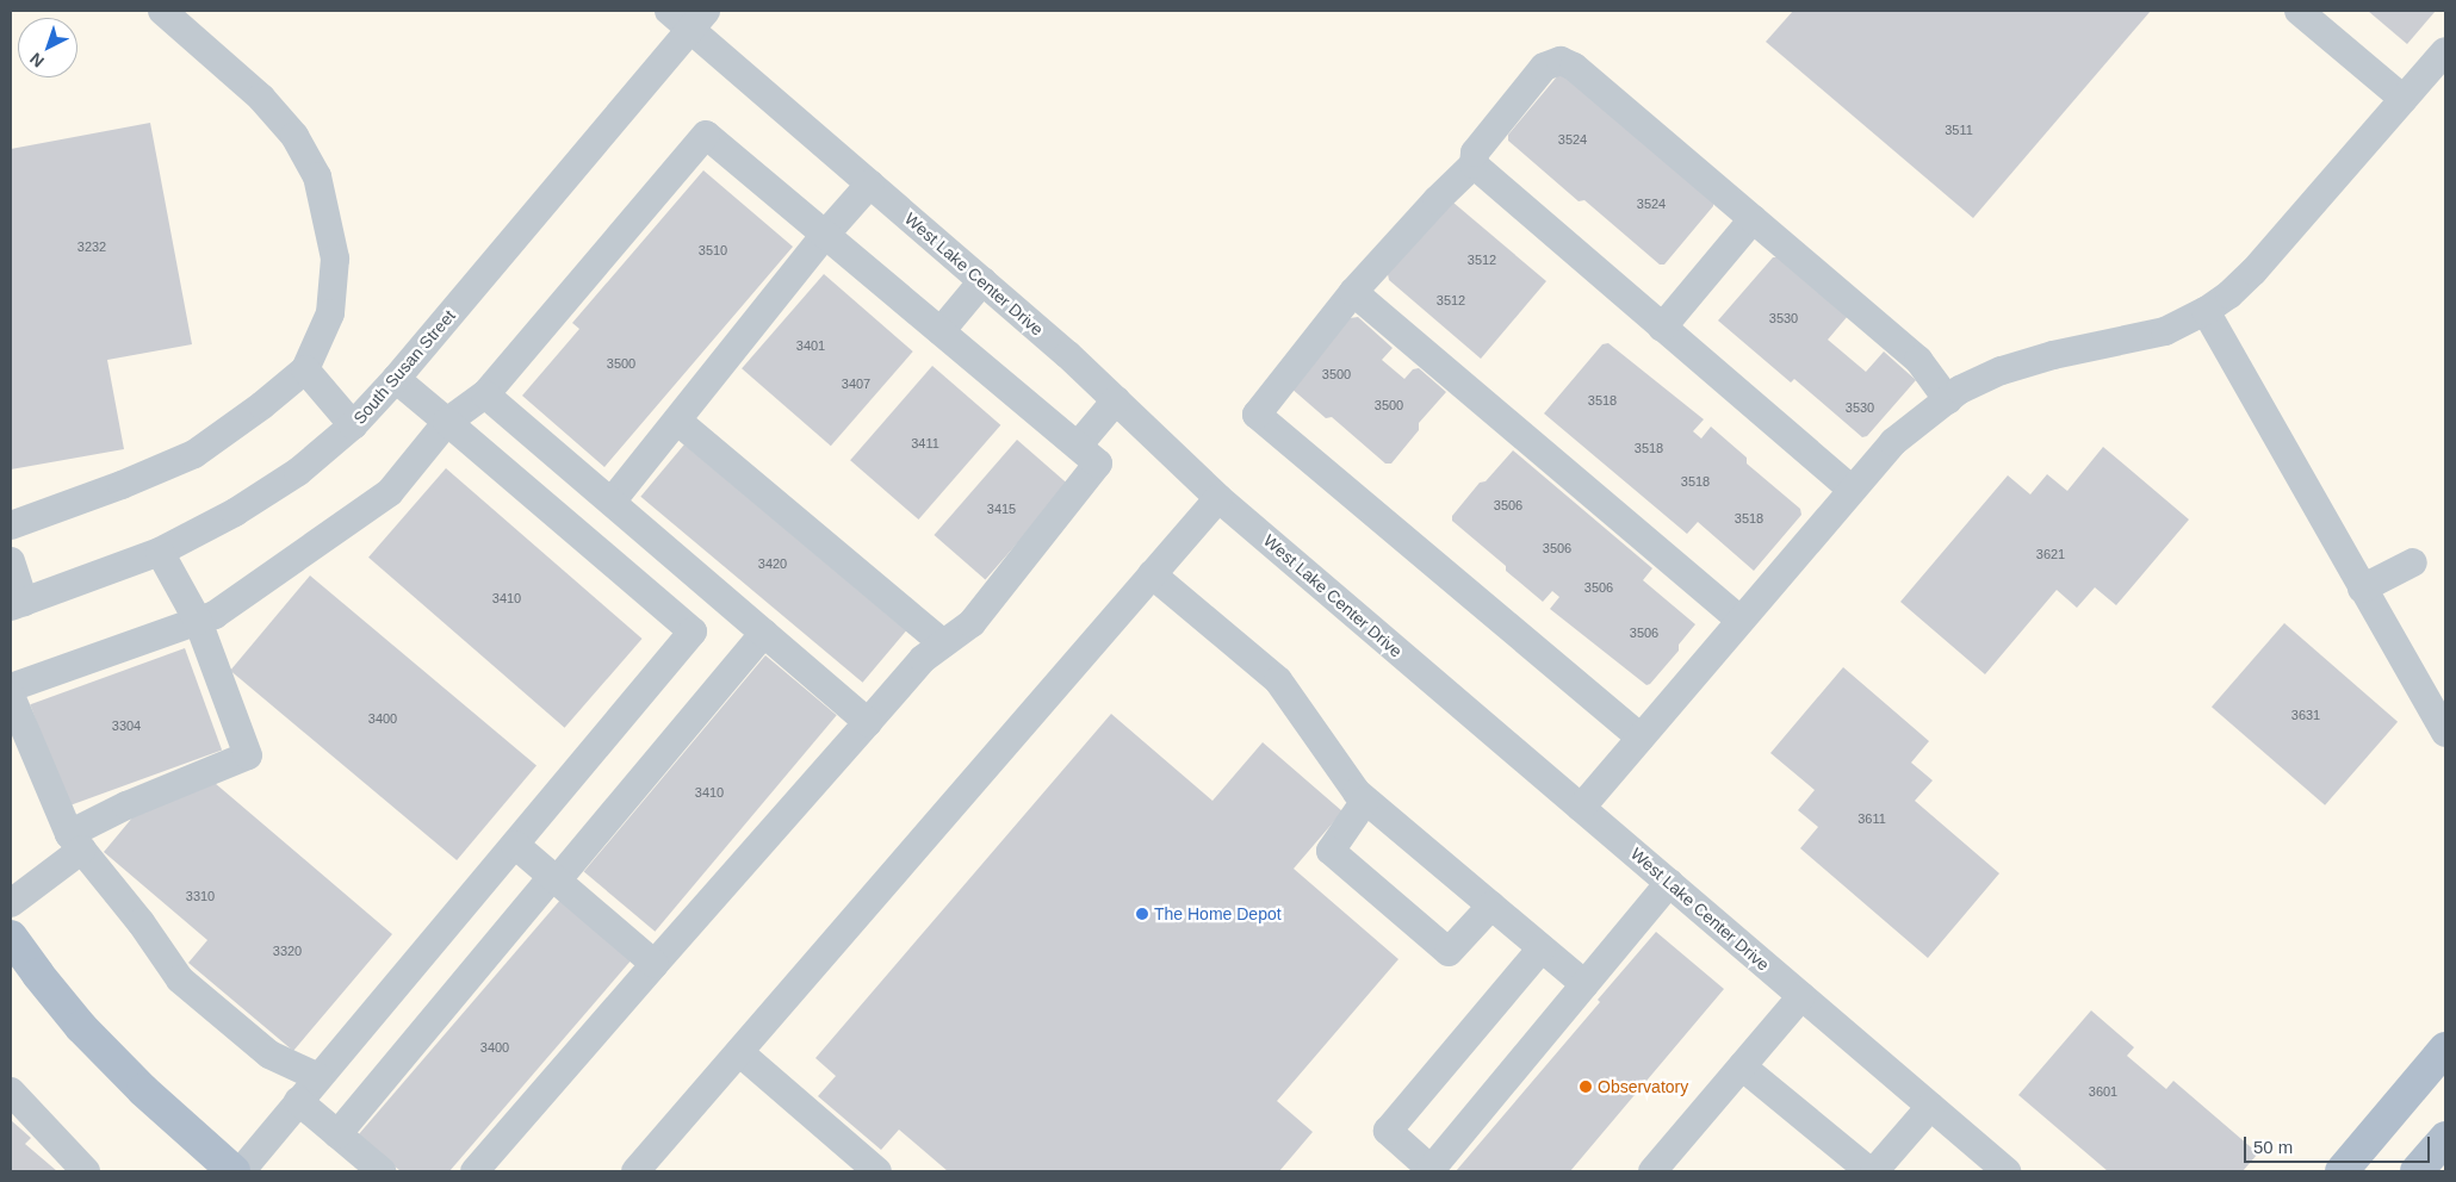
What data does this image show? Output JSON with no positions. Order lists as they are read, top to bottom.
{
  "streets": {
    "street": ["West Lake Center Drive", "South Susan Street"]
  },
  "crossings": [
    ["West Lake Center Drive", "South Susan Street"]
  ],
  "places": ["The Home Depot", "Observatory"],
  "house_numbers": [
    "3511",
    "3524",
    "3524",
    "3232",
    "3510",
    "3512",
    "3512",
    "3530",
    "3401",
    "3500",
    "3500",
    "3407",
    "3518",
    "3500",
    "3530",
    "3411",
    "3518",
    "3518",
    "3506",
    "3415",
    "3518",
    "3506",
    "3621",
    "3420",
    "3506",
    "3410",
    "3506",
    "3631",
    "3400",
    "3304",
    "3410",
    "3611",
    "3310",
    "3320",
    "3400",
    "3601"
  ],
  "scale_bar": "50 m",
  "north": "bottom left"
}
